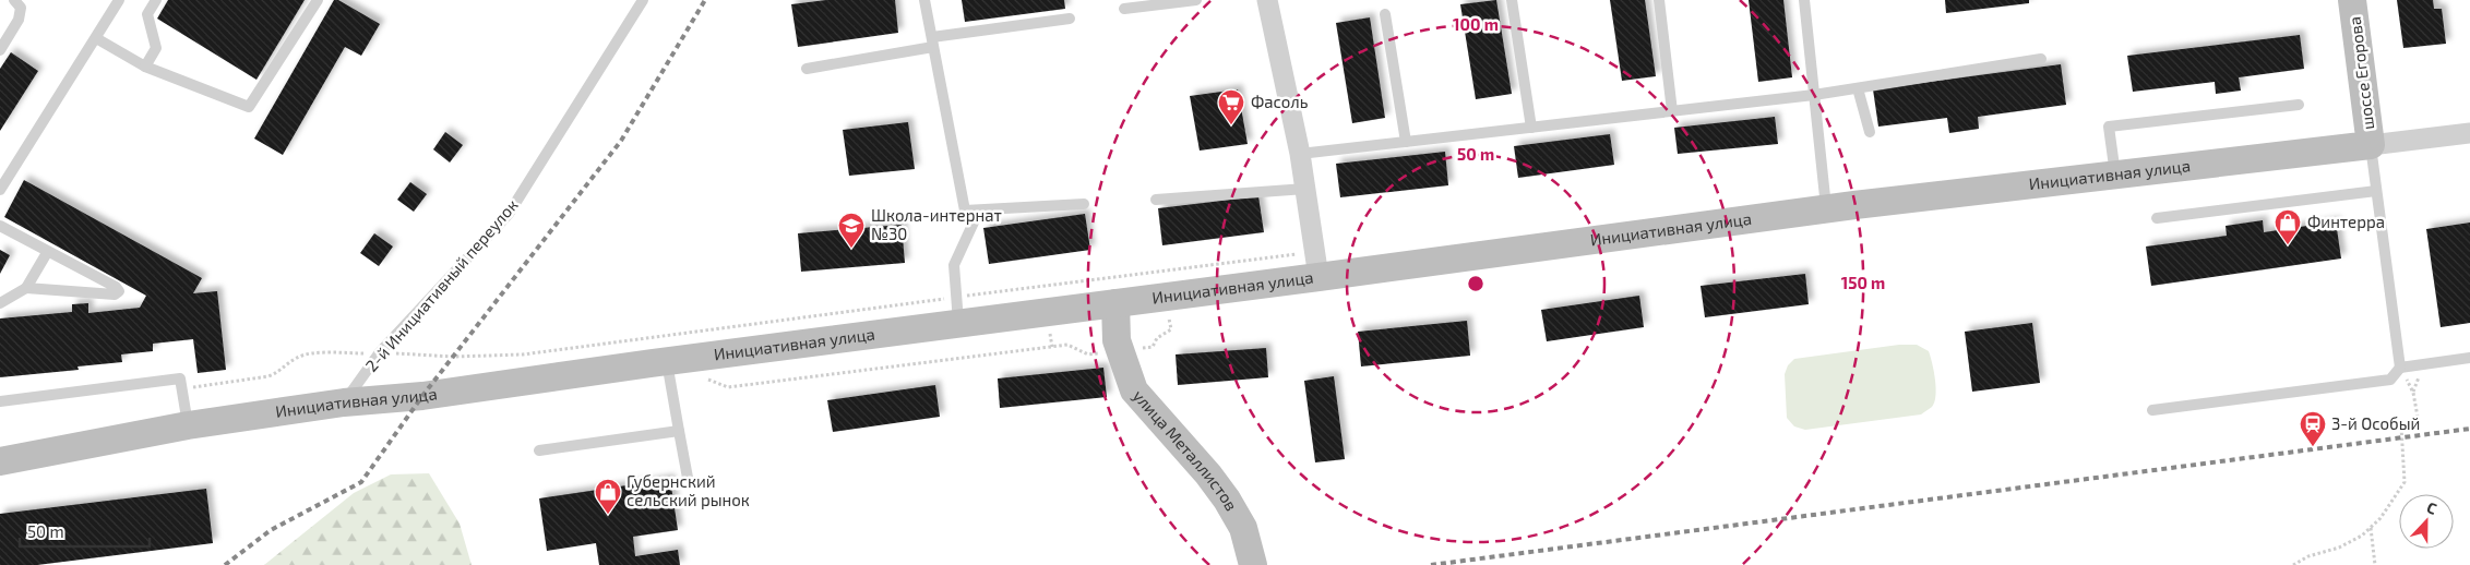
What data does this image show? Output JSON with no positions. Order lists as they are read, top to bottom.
{
  "streets": {
    "main road": ["шоссе Егорова", "Инициативная улица", "улица Металлистов"],
    "lane": ["2-й Инициативный переулок"]
  },
  "crossings": [
    ["шоссе Егорова", "Инициативная улица"],
    ["Инициативная улица", "2-й Инициативный переулок"],
    ["Инициативная улица", "улица Металлистов"]
  ],
  "places": {
    "supermarket": ["Фасоль"],
    "shop": ["Финтерра", "Губернский сельский рынок"],
    "school or university": ["Школа-интернат №30"],
    "station": ["3-й Особый"]
  },
  "scale_bar": "50 m",
  "north": "top",
  "rings": ["100 m", "50 m", "150 m"]
}
